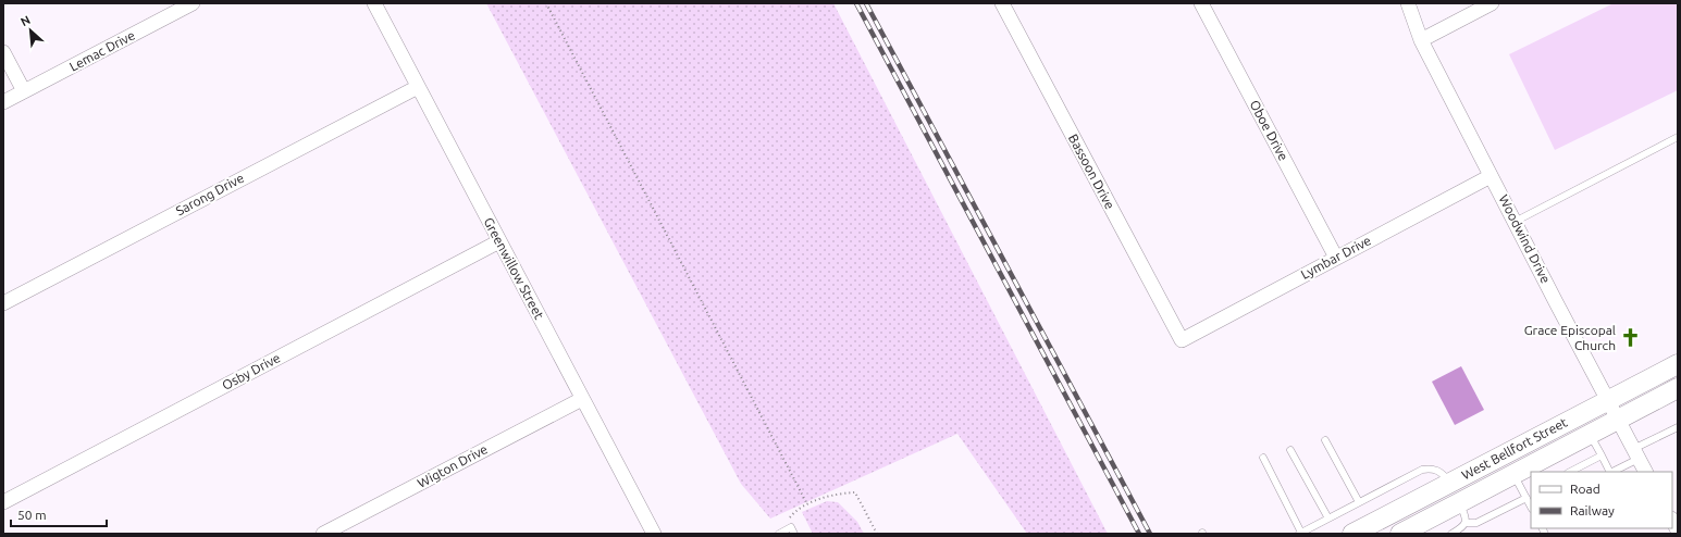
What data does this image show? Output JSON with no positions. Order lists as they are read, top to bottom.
{
  "streets": {
    "main road": ["West Bellfort Street"],
    "street": [
      "Lemac Drive",
      "Oboe Drive",
      "Bassoon Drive",
      "Sarong Drive",
      "Woodwind Drive",
      "Lymbar Drive",
      "Greenwillow Street",
      "Osby Drive",
      "Wigton Drive"
    ]
  },
  "crossings": [
    ["Oboe Drive", "Lymbar Drive"],
    ["Bassoon Drive", "Lymbar Drive"],
    ["Sarong Drive", "Greenwillow Street"],
    ["Woodwind Drive", "Lymbar Drive"],
    ["Woodwind Drive", "West Bellfort Street"],
    ["Greenwillow Street", "Osby Drive"],
    ["Greenwillow Street", "Wigton Drive"]
  ],
  "places": {
    "church": ["Grace Episcopal Church"]
  },
  "legend": ["Road", "Railway"],
  "scale_bar": "50 m",
  "north": "top left"
}
